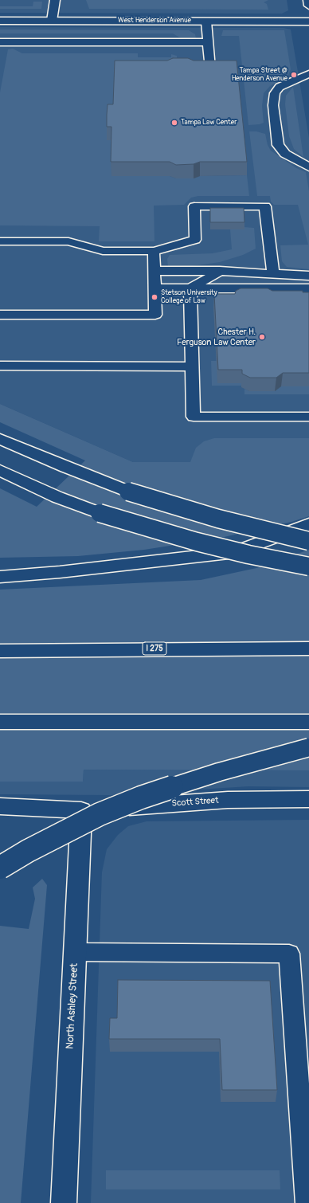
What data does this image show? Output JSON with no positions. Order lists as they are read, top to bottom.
{
  "streets": {
    "main road": [
      "West Henderson Avenue",
      "I 275",
      "Scott Street",
      "North Ashley Street"
    ]
  },
  "crossings": [
    ["Scott Street", "North Ashley Street"]
  ],
  "places": [
    "Tampa Street @ Henderson Avenue",
    "Tampa Law Center",
    "Stetson University College of Law",
    "Chester H. Ferguson Law Center"
  ]
}
